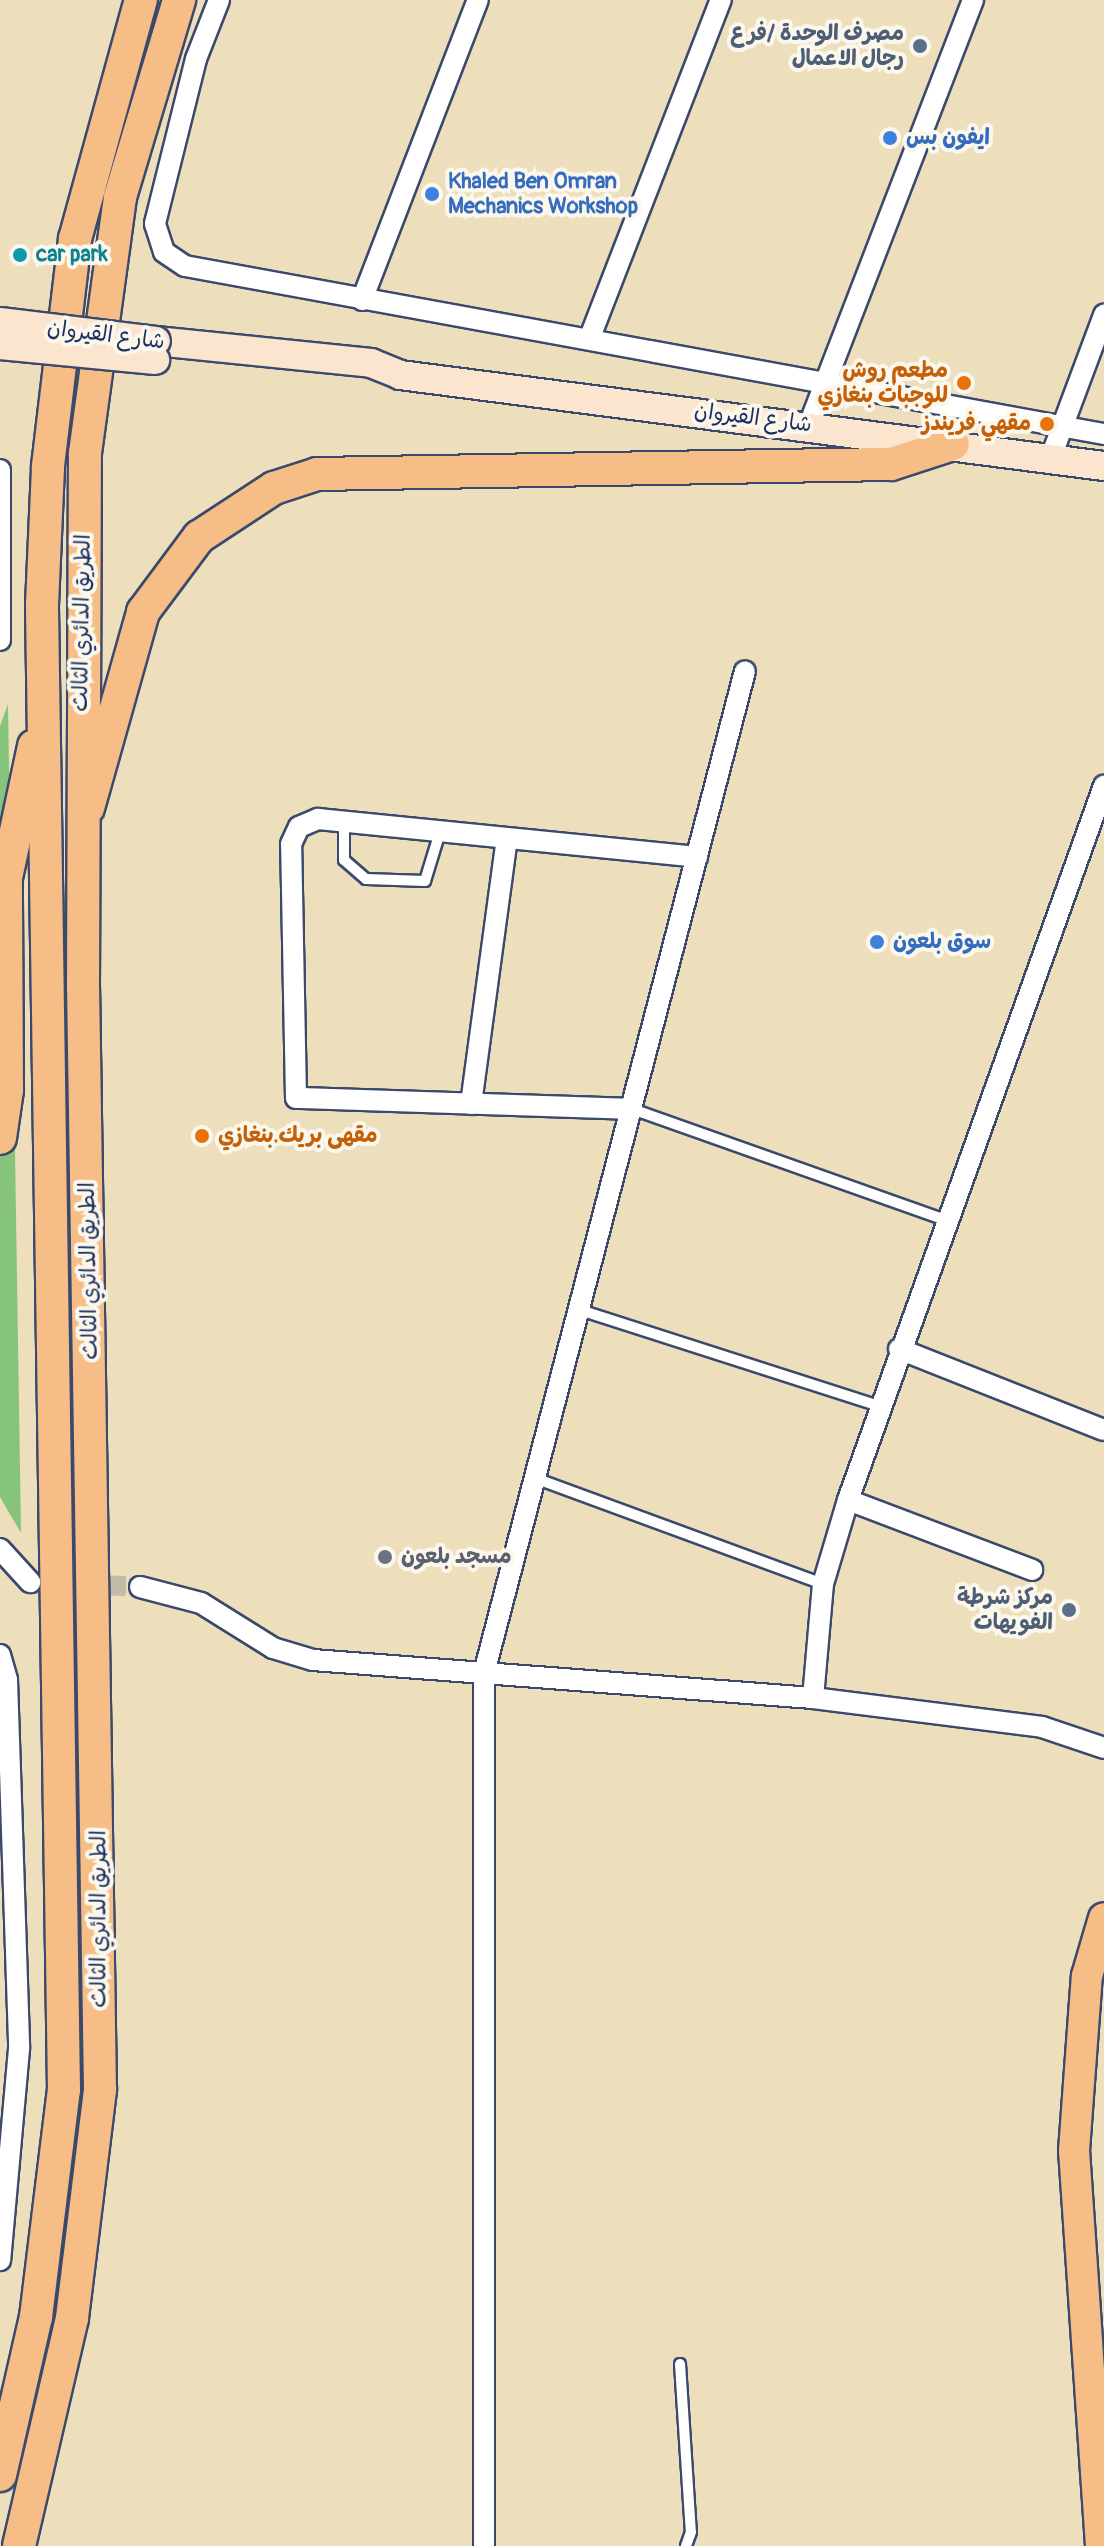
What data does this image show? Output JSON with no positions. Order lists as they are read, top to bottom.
{
  "streets": {
    "highway": ["الطريق الدائري الثالث"],
    "main road": ["شارع القيروان"]
  },
  "places": [
    "مصرف الوحدة /فرع رجال الاعمال",
    "ايفون بس",
    "Khaled Ben Omran Mechanics Workshop",
    "car park",
    "مطعم روش للوجبات بنغازي",
    "مقهي فريندز",
    "سوق بلعون",
    "مقهى بريك.بنغازي",
    "مسجد بلعون",
    "مركز شرطة الفويهات"
  ]
}
